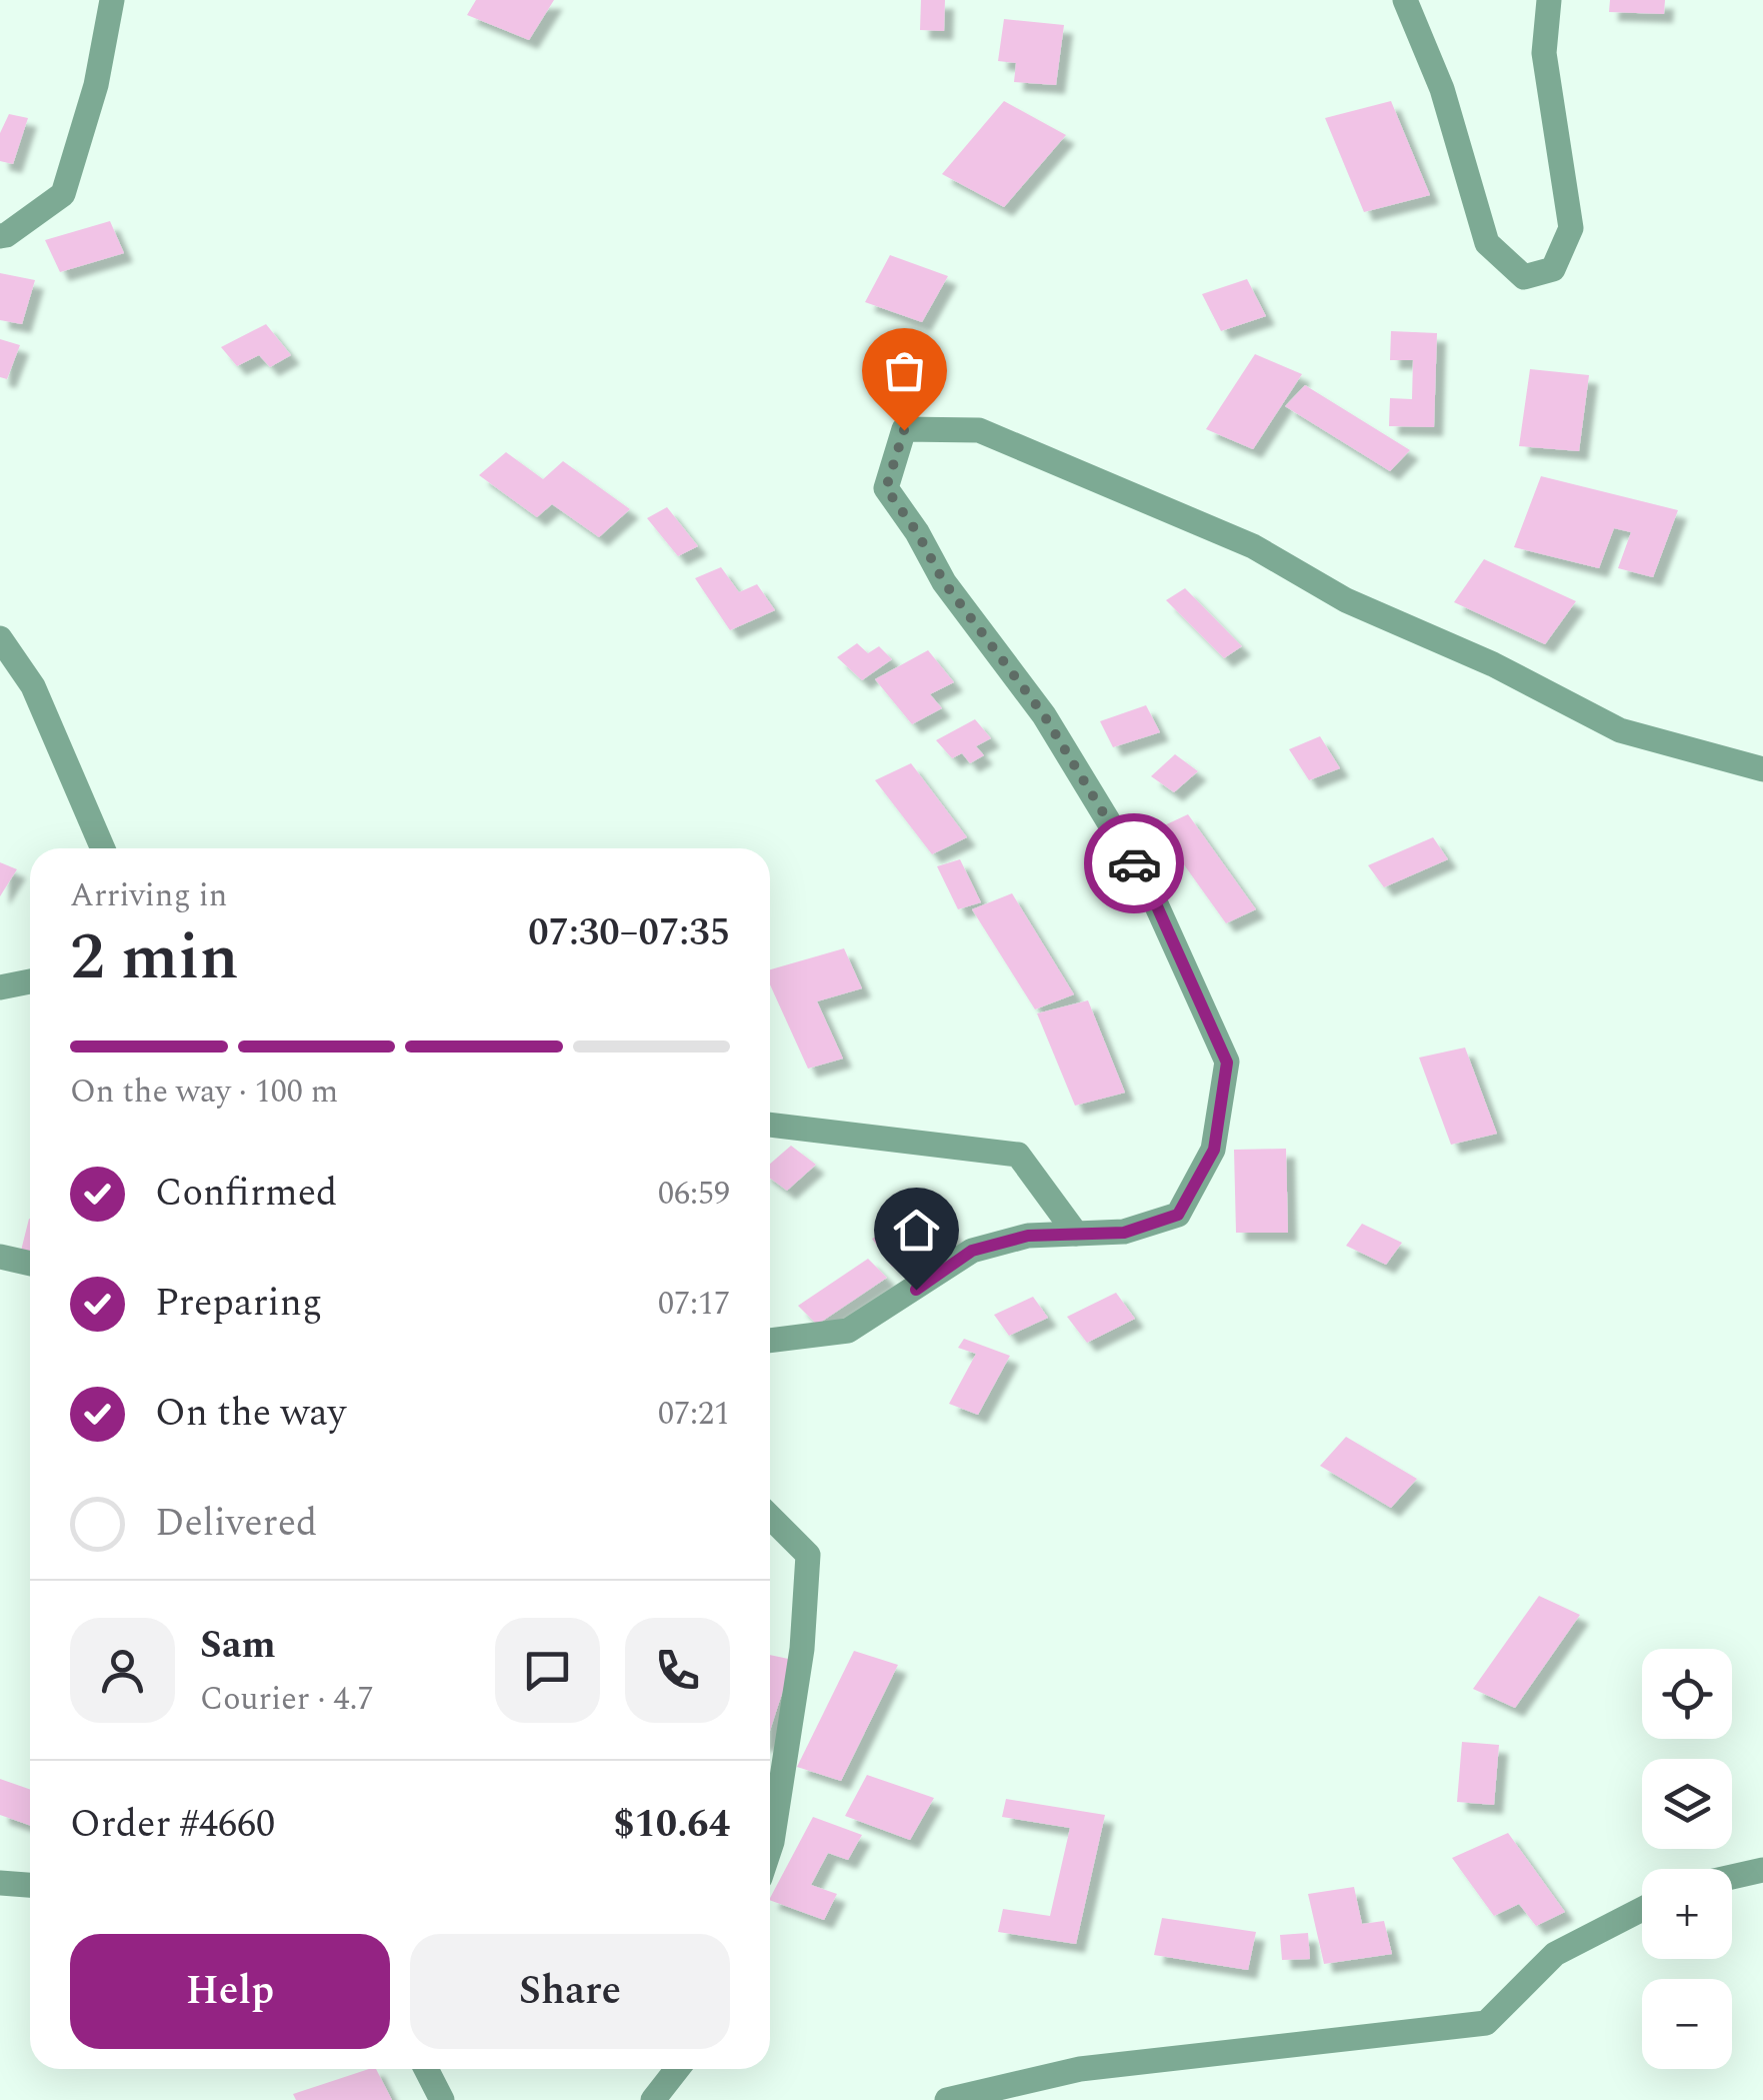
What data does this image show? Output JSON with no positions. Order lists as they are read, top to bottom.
{
  "page": {
    "heading": ["2 min", "Arriving in", "07:30–07:35"],
    "panel": [
      "Sam",
      "Courier · 4.7",
      "Order #4660",
      "$10.64"
    ],
    "bar": "On the way · 100 m",
    "list": [
      ["Confirmed", "06:59"],
      ["Preparing", "07:17"],
      ["On the way", "07:21"],
      "Delivered"
    ],
    "map_buttons": ["+", "−"],
    "buttons": ["Help", "Share"]
  }
}
